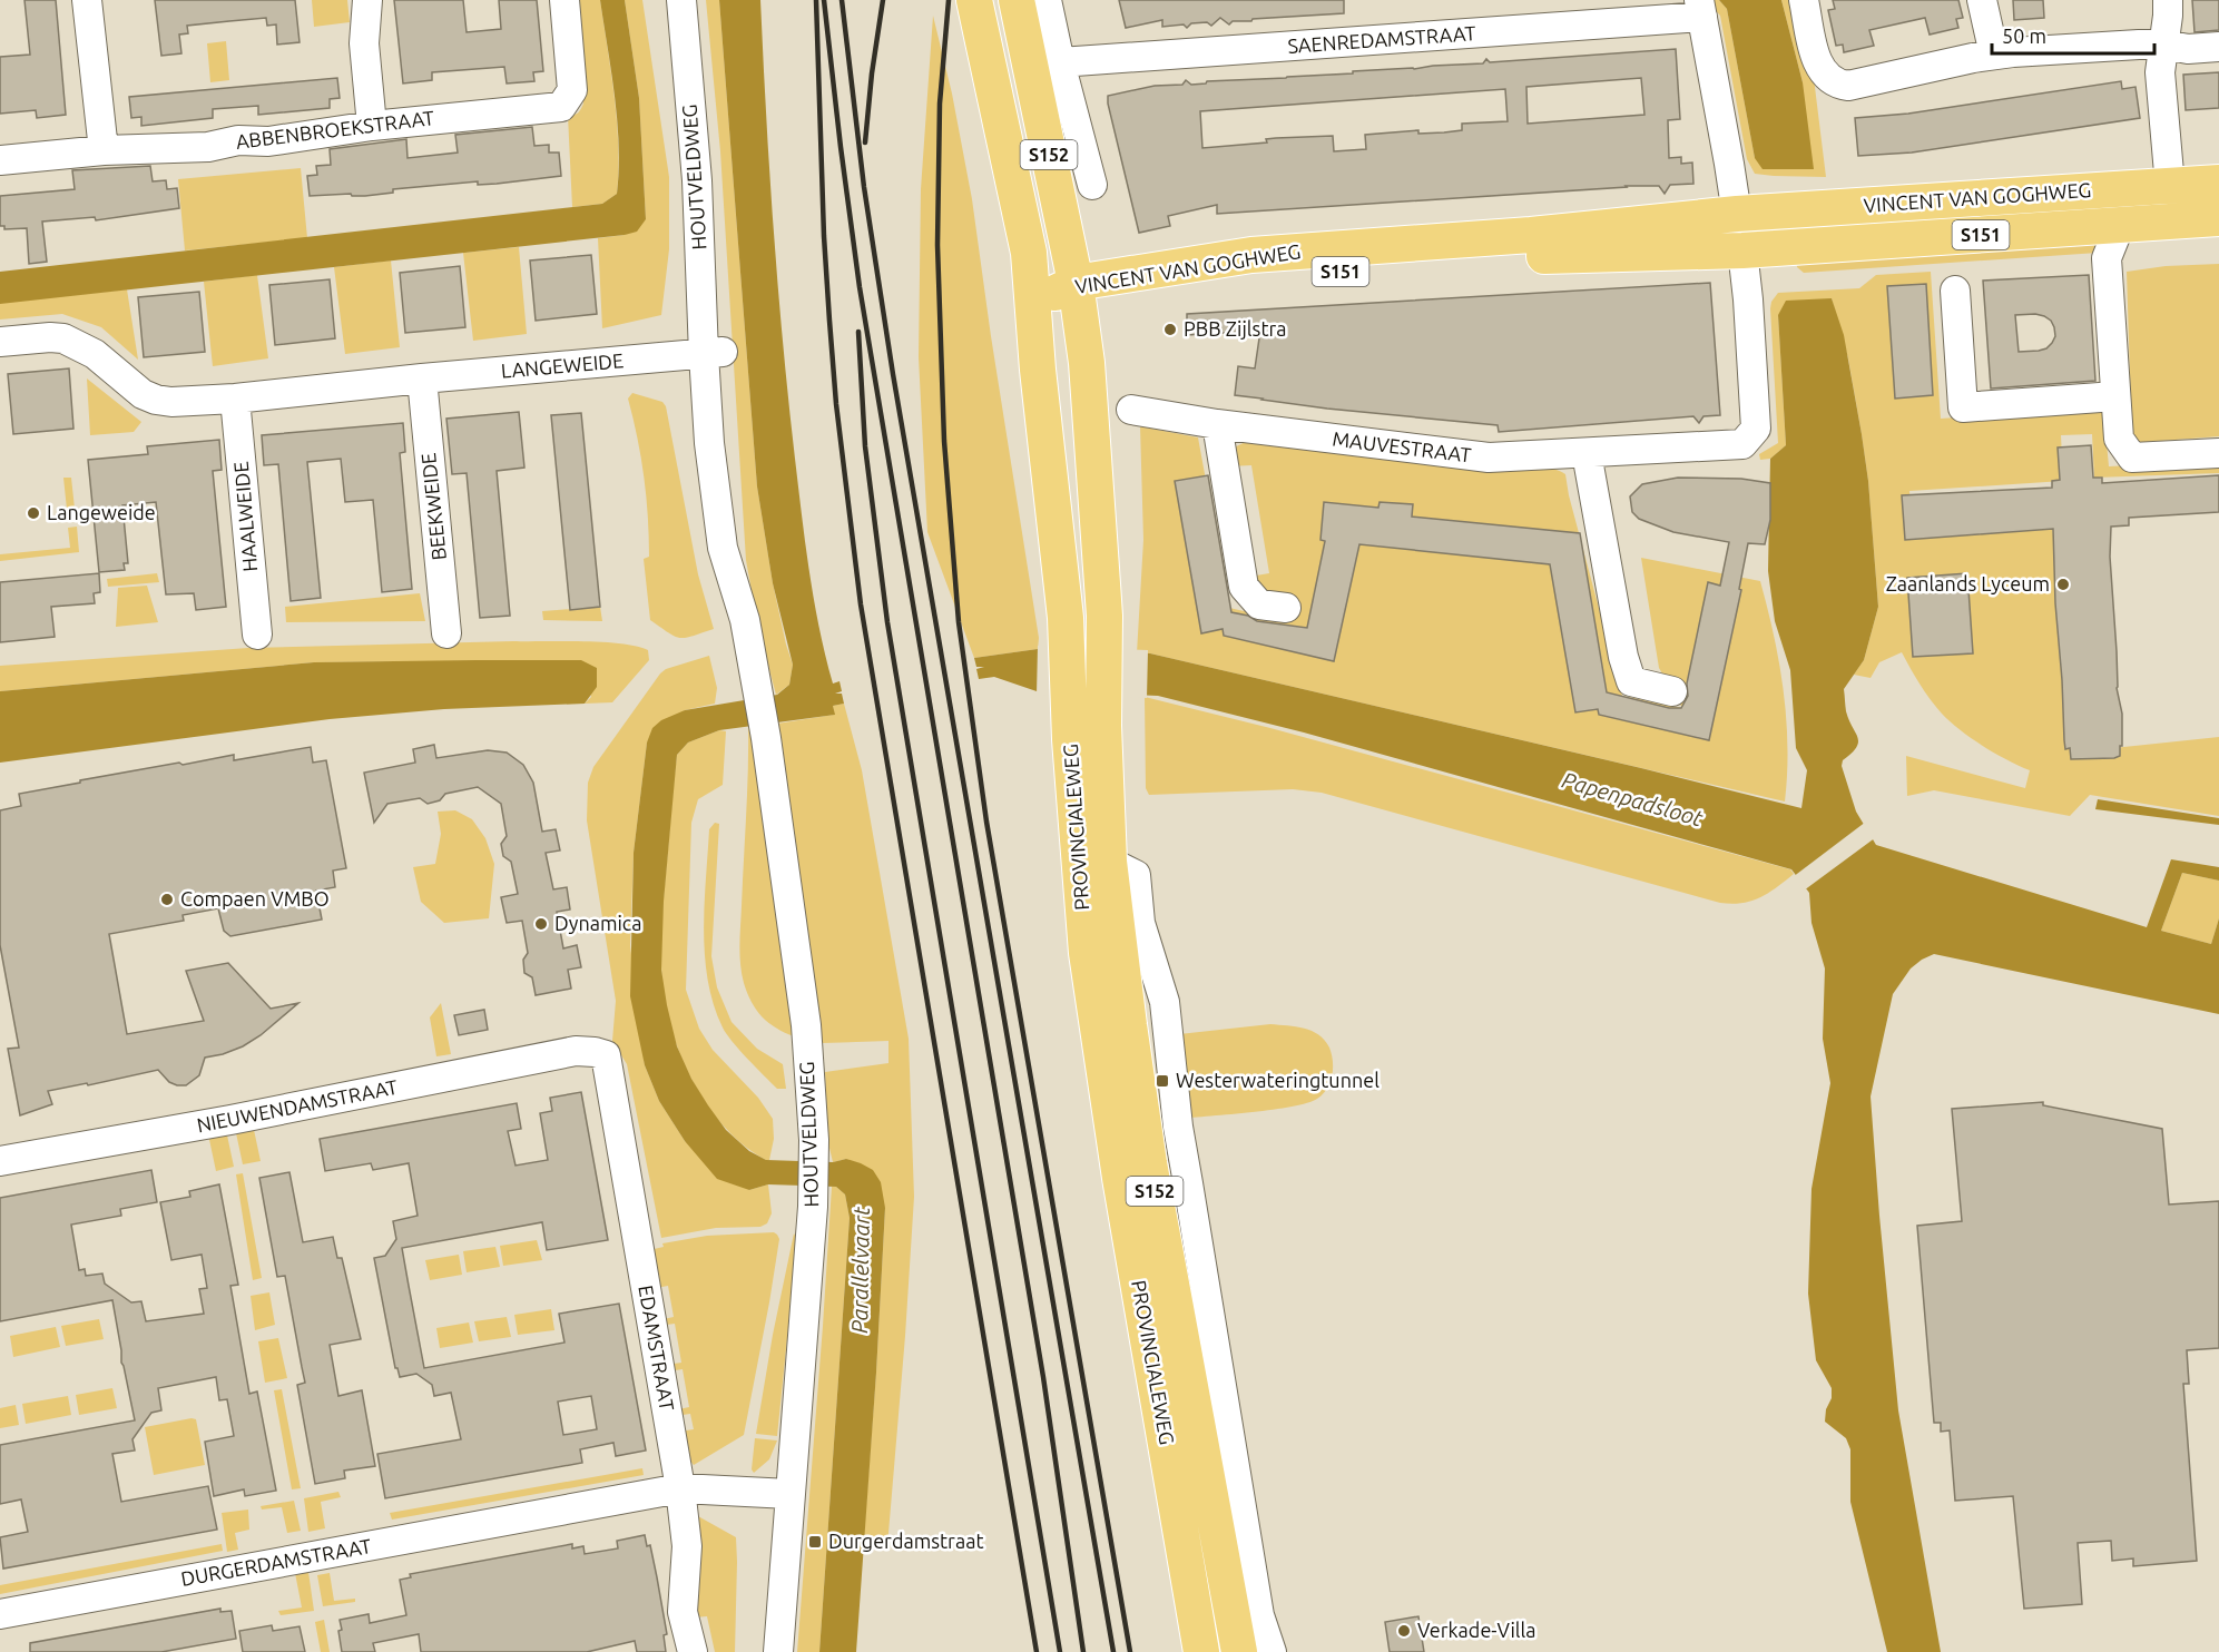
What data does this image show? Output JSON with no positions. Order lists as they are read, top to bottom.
{
  "streets": {
    "main road": [
      "S152",
      "VINCENT VAN GOGHWEG",
      "S151",
      "PROVINCIALEWEG"
    ],
    "street": [
      "SAENREDAMSTRAAT",
      "ABBENBROEKSTRAAT",
      "HOUTVELDWEG",
      "LANGEWEIDE",
      "MAUVESTRAAT",
      "BEEKWEIDE",
      "HAALWEIDE",
      "NIEUWENDAMSTRAAT",
      "EDAMSTRAAT",
      "DURGERDAMSTRAAT"
    ]
  },
  "crossings": [
    ["HOUTVELDWEG", "LANGEWEIDE"],
    ["HOUTVELDWEG", "DURGERDAMSTRAAT"],
    ["VINCENT VAN GOGHWEG", "MAUVESTRAAT"],
    ["VINCENT VAN GOGHWEG", "PROVINCIALEWEG"],
    ["LANGEWEIDE", "BEEKWEIDE"],
    ["LANGEWEIDE", "HAALWEIDE"],
    ["NIEUWENDAMSTRAAT", "EDAMSTRAAT"],
    ["EDAMSTRAAT", "DURGERDAMSTRAAT"]
  ],
  "water": ["Papenpadsloot", "Parallelvaart"],
  "places": {
    "other": [
      "PBB Zijlstra",
      "Langeweide",
      "Zaanlands Lyceum",
      "Compaen VMBO",
      "Dynamica",
      "Verkade-Villa"
    ],
    "transit": ["Westerwateringtunnel", "Durgerdamstraat"]
  },
  "scale_bar": "50 m"
}
